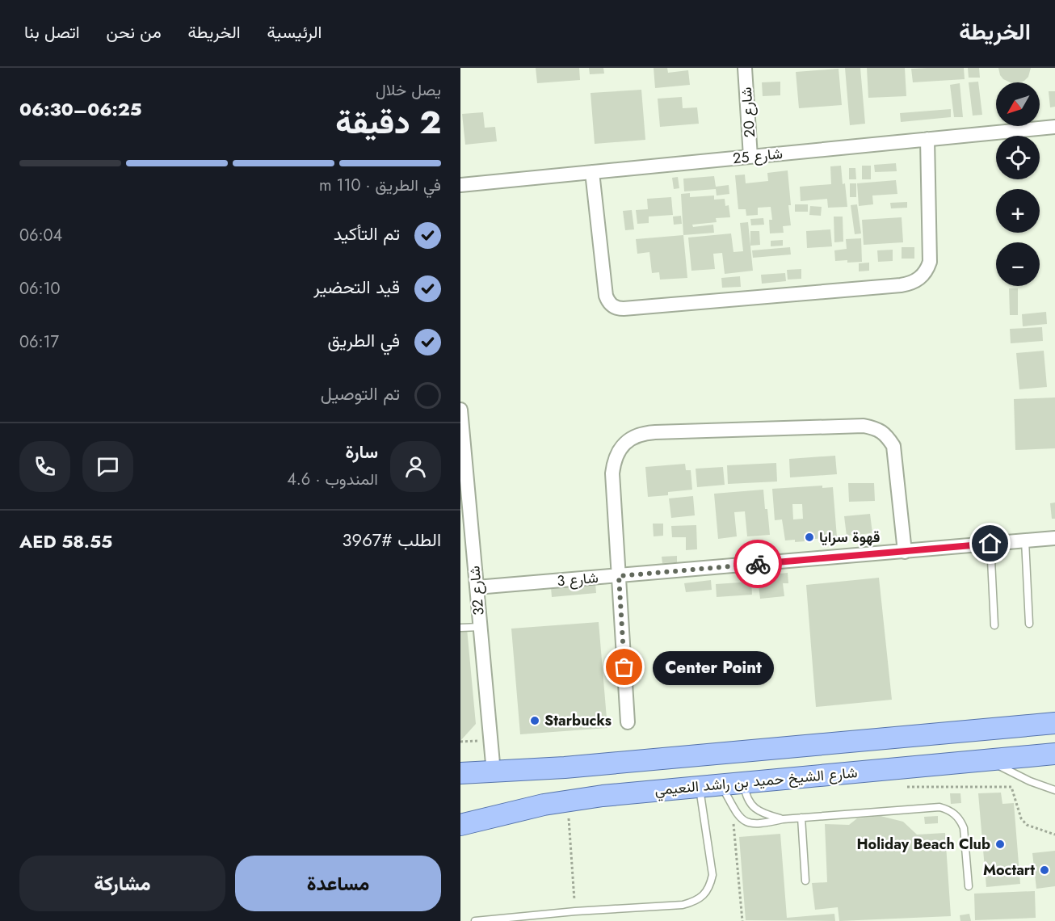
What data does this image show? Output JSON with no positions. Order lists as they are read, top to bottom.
{
  "streets": {
    "main road": ["شارع الشيخ حميد بن راشد النعيمي"],
    "street": [
      "شارع 20",
      "شارع 25",
      "شارع 3",
      "شارع 32"
    ]
  },
  "crossings": [
    ["شارع 20", "شارع 25"],
    ["شارع 3", "شارع 32"]
  ],
  "places": [
    "قهوة سرايا",
    "Center Point",
    "Starbucks",
    "Holiday Beach Club",
    "Moctart"
  ],
  "north": "bottom left",
  "page": {
    "header": "الخريطة",
    "nav": [
      "الرئيسية",
      "الخريطة",
      "من نحن",
      "اتصل بنا"
    ],
    "heading": ["2 دقيقة", "يصل خلال", "06:25–06:30"],
    "panel": [
      "سارة",
      "المندوب · 4.6",
      "الطلب #3967",
      "AED 58.55"
    ],
    "map_buttons": ["+", "−"],
    "bar": "في الطريق · 110 m",
    "list": [
      ["تم التأكيد", "06:04"],
      ["قيد التحضير", "06:10"],
      ["في الطريق", "06:17"],
      "تم التوصيل"
    ],
    "bubble": "Center Point",
    "buttons": ["مساعدة", "مشاركة"]
  }
}
